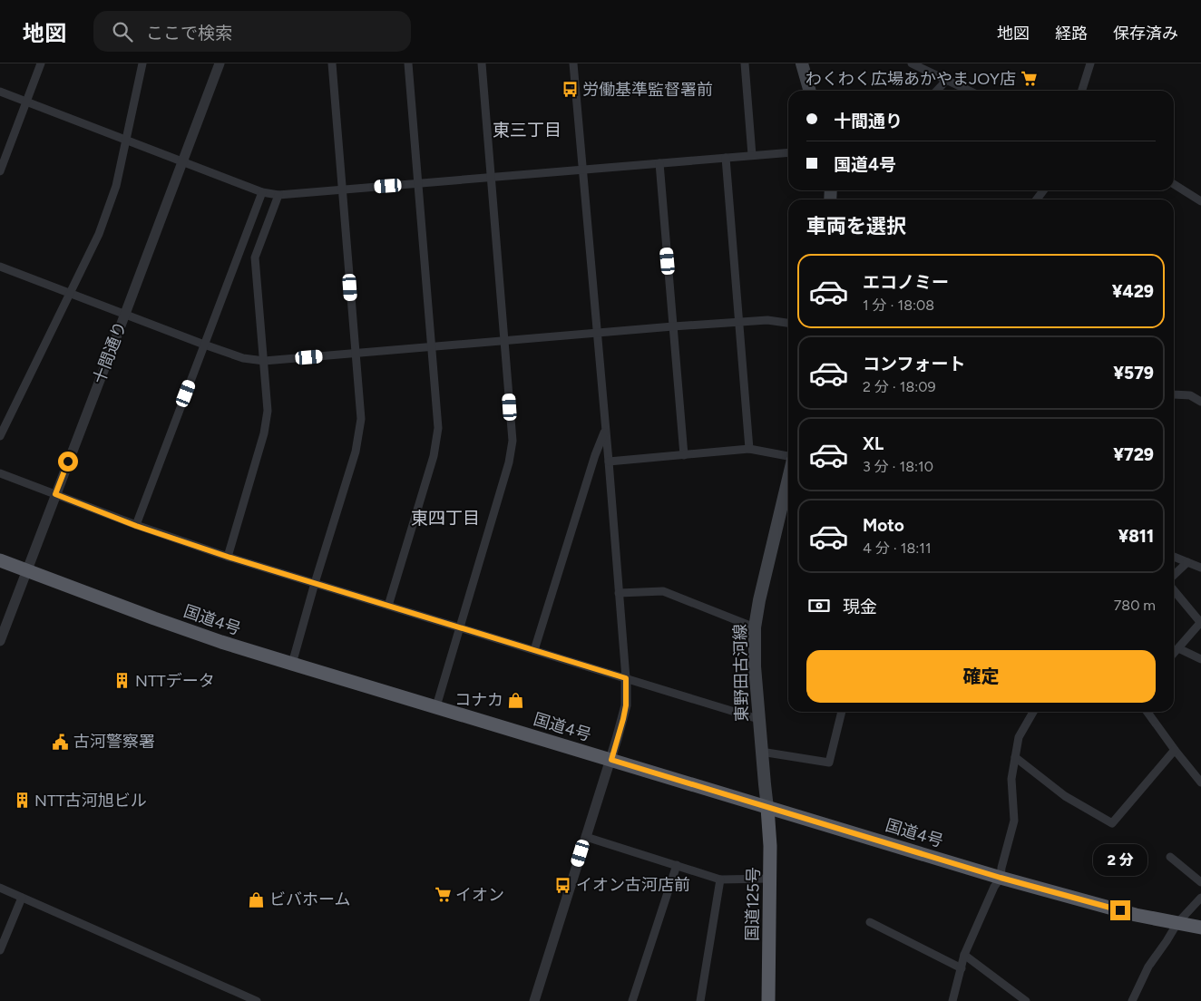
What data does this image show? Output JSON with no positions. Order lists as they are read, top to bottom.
{
  "streets": {
    "highway": ["国道4号", "国道125号"],
    "main road": ["東野田古河線"],
    "street": ["十間通り"]
  },
  "crossings": [
    ["十間通り", "国道4号"],
    ["国道4号", "東野田古河線"],
    ["国道4号", "国道125号"],
    ["東野田古河線", "国道125号"]
  ],
  "districts": ["東三丁目", "東四丁目"],
  "places": {
    "supermarket": ["わくわく広場あかやまJOY店", "イオン"],
    "bus stop": ["労働基準監督署前", "イオン古河店前"],
    "building": ["NTTデータ", "NTT古河旭ビル"],
    "shop": ["コナカ", "ビバホーム"],
    "public building": ["古河警察署"]
  },
  "page": {
    "header": "地図",
    "search": "ここで検索",
    "nav": ["地図", "経路", "保存済み"],
    "banner": ["十間通り", "国道4号"],
    "heading": "車両を選択",
    "list": [
      {
        "name": "エコノミー",
        "note": "1 分 · 18:08",
        "value": "¥429"
      },
      {
        "name": "コンフォート",
        "note": "2 分 · 18:09",
        "value": "¥579"
      },
      {
        "name": "XL",
        "note": "3 分 · 18:10",
        "value": "¥729"
      },
      {
        "name": "Moto",
        "note": "4 分 · 18:11",
        "value": "¥811"
      }
    ],
    "pay": ["現金", "780 m"],
    "buttons": "確定",
    "bubble": "2 分"
  }
}
